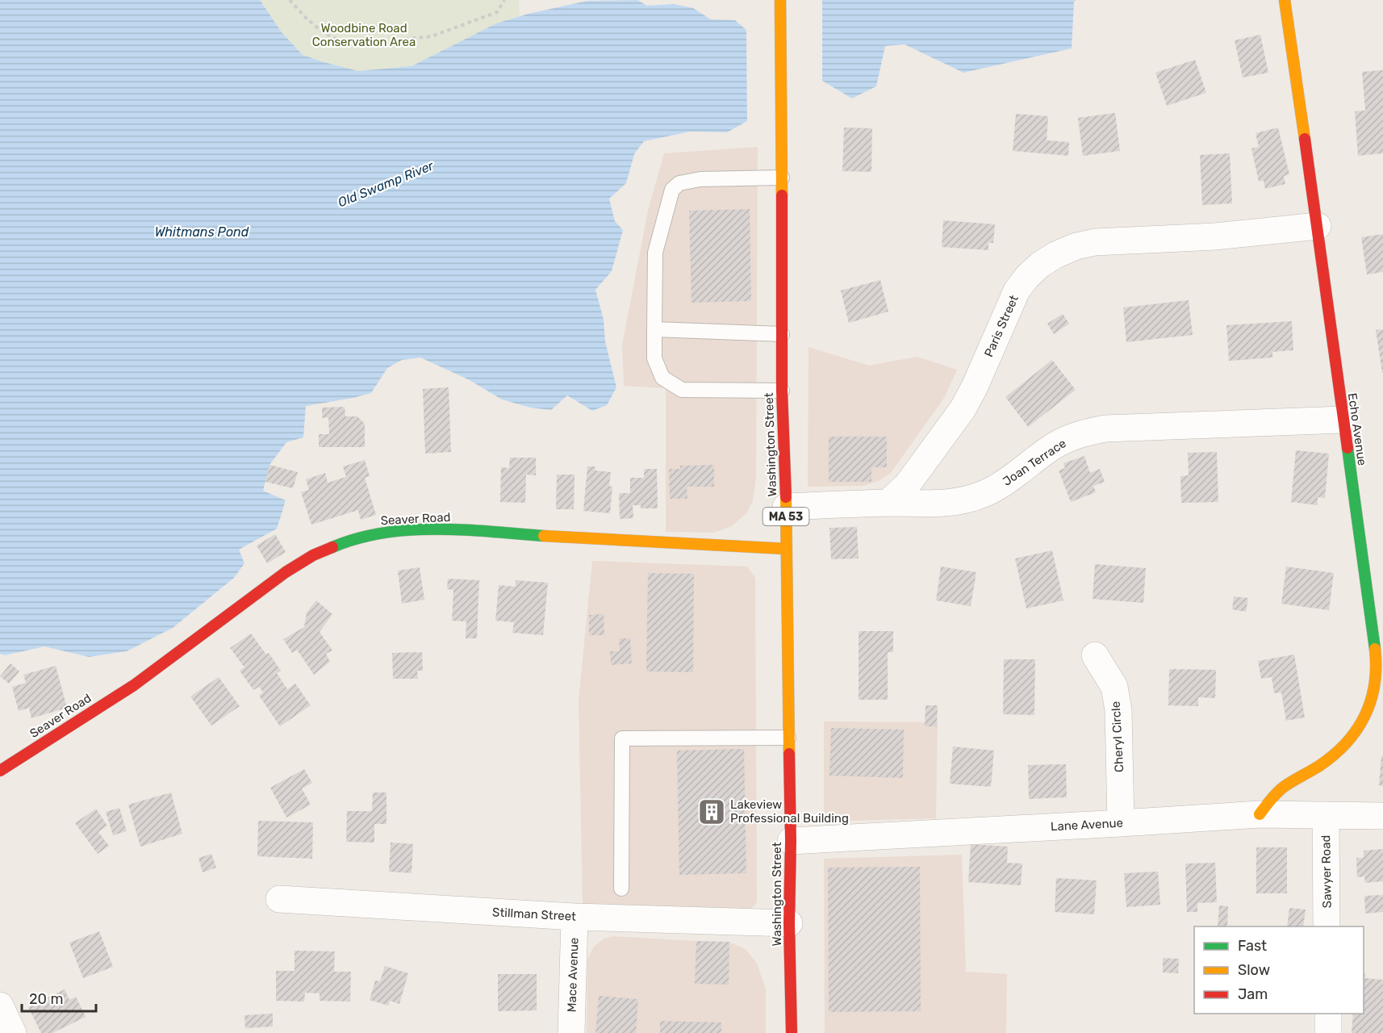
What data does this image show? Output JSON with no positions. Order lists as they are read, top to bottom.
{
  "streets": {
    "street": [
      "Paris Street",
      "Echo Avenue",
      "Washington Street",
      "Joan Terrace",
      "MA 53",
      "Seaver Road",
      "Cheryl Circle",
      "Lane Avenue",
      "Sawyer Road",
      "Stillman Street",
      "Mace Avenue"
    ]
  },
  "crossings": [
    ["Paris Street", "Echo Avenue"],
    ["Paris Street", "Joan Terrace"],
    ["Echo Avenue", "Joan Terrace"],
    ["Echo Avenue", "Lane Avenue"],
    ["Washington Street", "Joan Terrace"],
    ["Washington Street", "Seaver Road"],
    ["Washington Street", "Lane Avenue"],
    ["Washington Street", "Stillman Street"],
    ["Cheryl Circle", "Lane Avenue"],
    ["Lane Avenue", "Sawyer Road"],
    ["Stillman Street", "Mace Avenue"]
  ],
  "water": ["Old Swamp River", "Whitmans Pond"],
  "parks": ["Woodbine Road Conservation Area"],
  "places": {
    "building": ["Lakeview Professional Building"]
  },
  "legend": ["Fast", "Slow", "Jam"],
  "scale_bar": "20 m"
}
